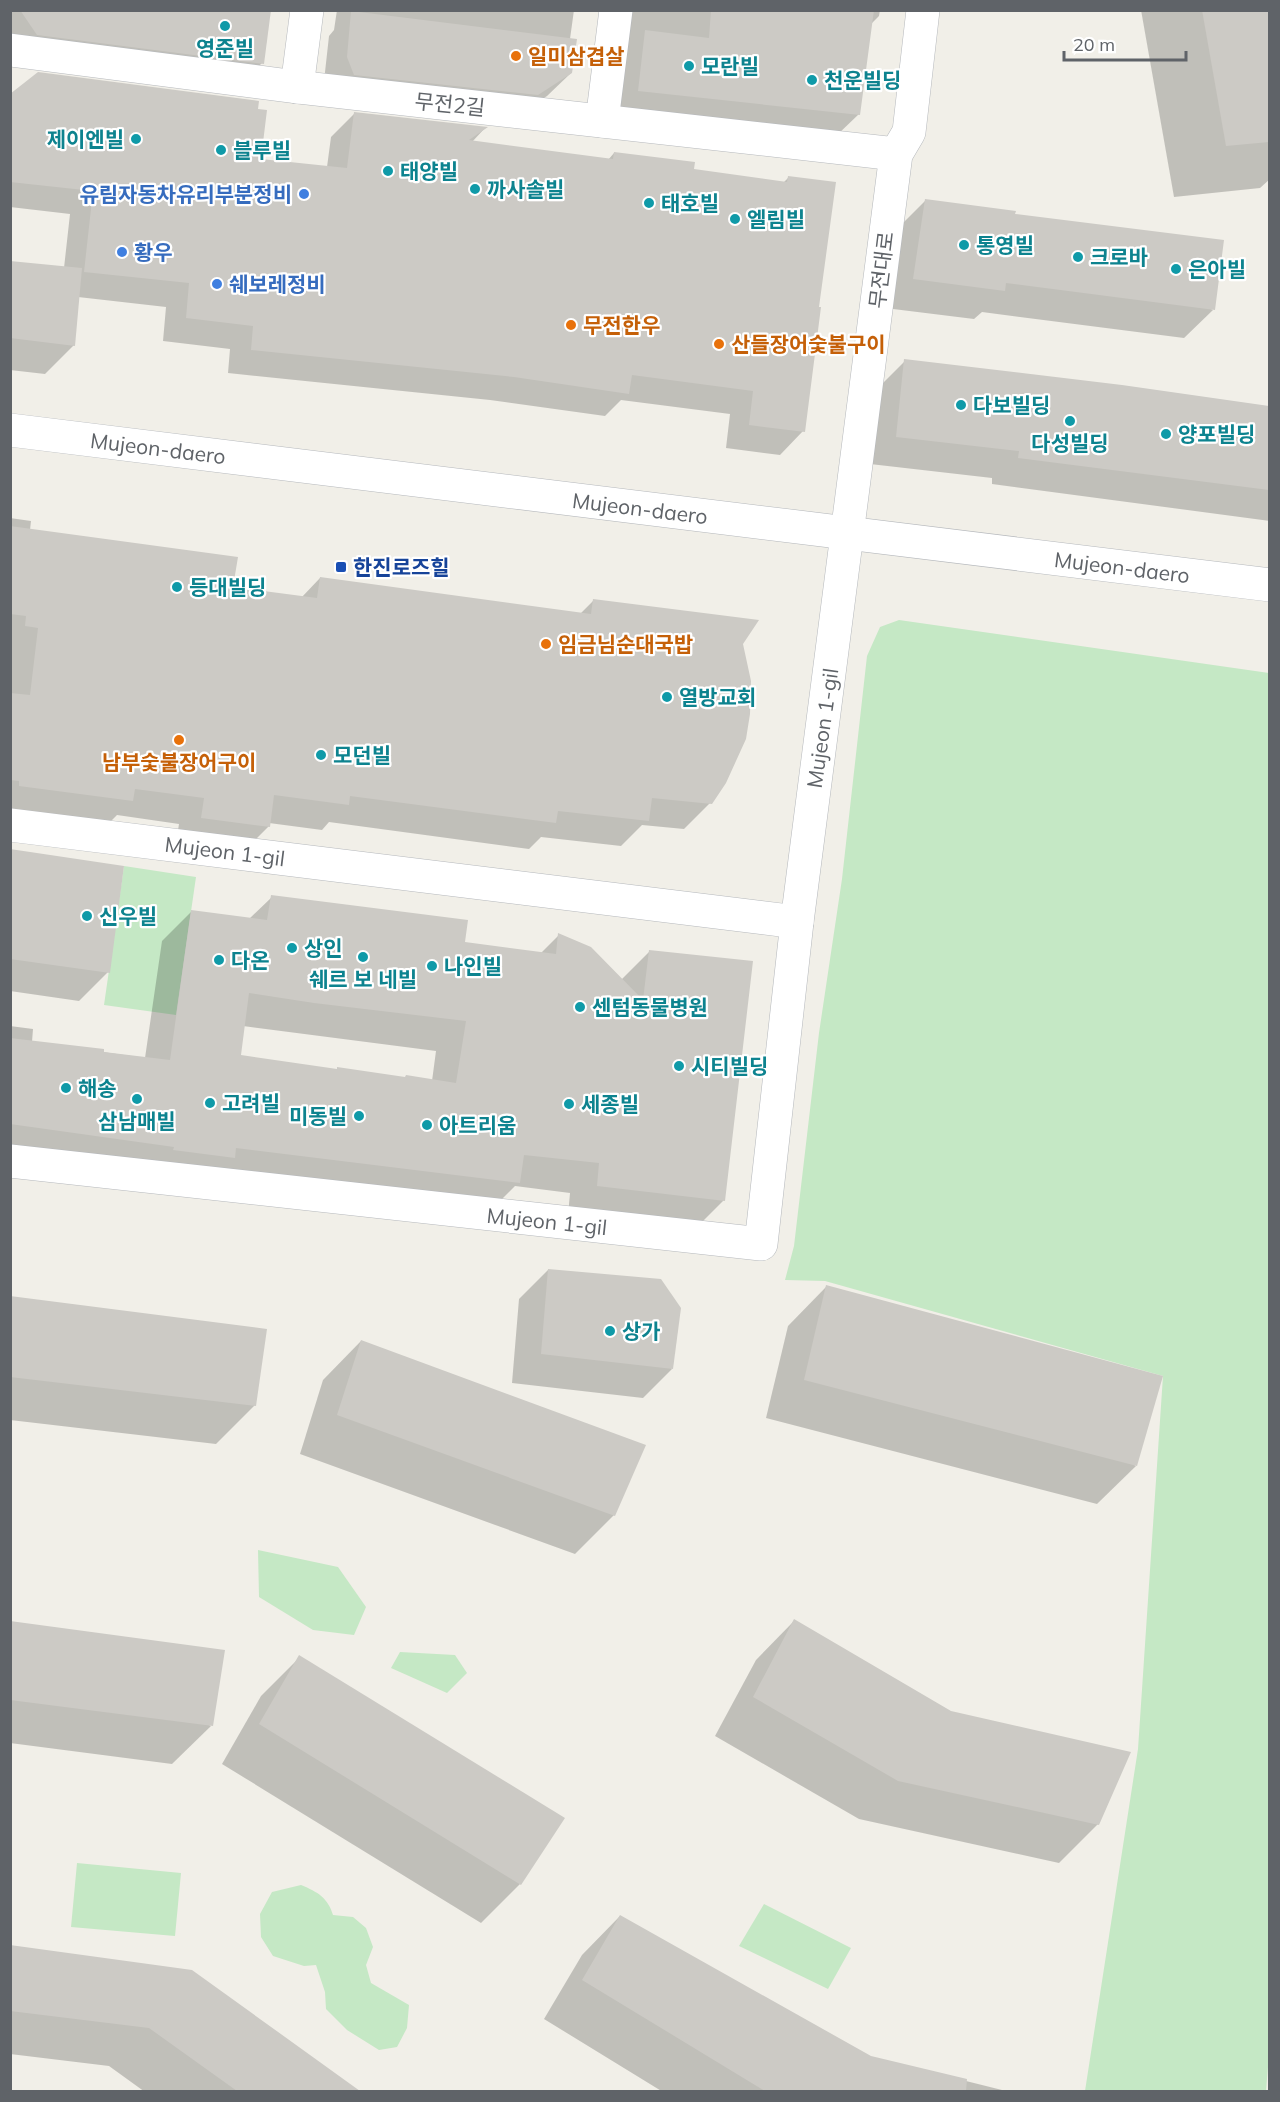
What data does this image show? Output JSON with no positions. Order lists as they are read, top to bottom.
{
  "streets": {
    "street": [
      "무전2길",
      "무전대로",
      "Mujeon-daero",
      "Mujeon 1-gil"
    ]
  },
  "crossings": [
    ["무전2길", "무전대로"],
    ["무전대로", "Mujeon-daero"],
    ["무전대로", "Mujeon 1-gil"],
    ["Mujeon-daero", "Mujeon 1-gil"]
  ],
  "places": {
    "other": [
      "영준빌",
      "일미삼겹살",
      "모란빌",
      "천운빌딩",
      "제이엔빌",
      "블루빌",
      "태양빌",
      "까사솔빌",
      "유림자동차유리부분정비",
      "태호빌",
      "엘림빌",
      "통영빌",
      "황우",
      "크로바",
      "은아빌",
      "쉐보레정비",
      "무전한우",
      "산들장어숯불구이",
      "다보빌딩",
      "다성빌딩",
      "양포빌딩",
      "등대빌딩",
      "임금님순대국밥",
      "열방교회",
      "남부숯불장어구이",
      "모던빌",
      "신우빌",
      "상인",
      "쉐르 보 네빌",
      "다온",
      "나인빌",
      "센텀동물병원",
      "시티빌딩",
      "해송",
      "삼남매빌",
      "고려빌",
      "세종빌",
      "미동빌",
      "아트리움",
      "상가"
    ],
    "transit": ["한진로즈힐"]
  },
  "scale_bar": "20 m"
}
